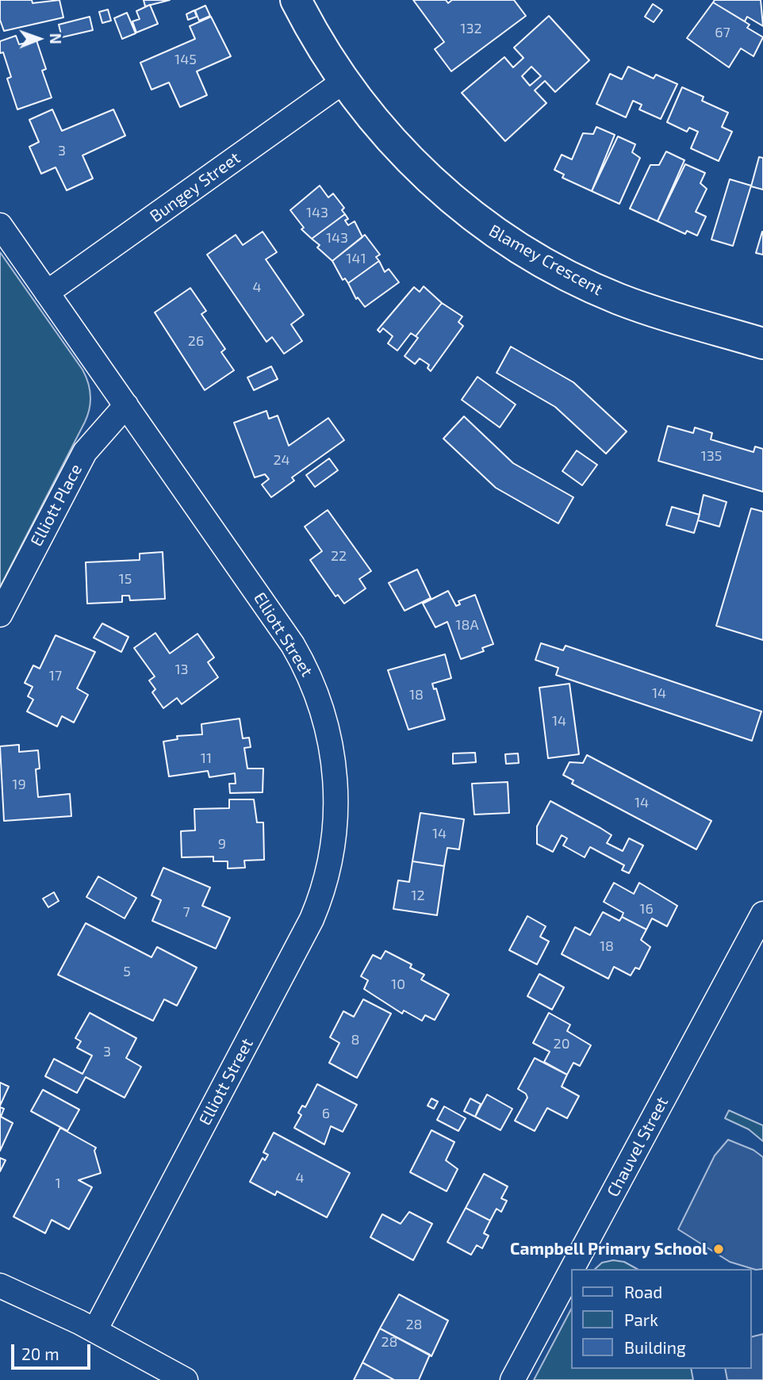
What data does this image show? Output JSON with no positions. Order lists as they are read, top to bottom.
{
  "streets": {
    "street": [
      "Bungey Street",
      "Blamey Crescent",
      "Elliott Place",
      "Elliott Street",
      "Chauvel Street"
    ]
  },
  "crossings": [
    ["Bungey Street", "Blamey Crescent"],
    ["Bungey Street", "Elliott Street"],
    ["Elliott Place", "Elliott Street"]
  ],
  "places": ["Campbell Primary School"],
  "house_numbers": [
    "132",
    "67",
    "145",
    "3",
    "143",
    "143",
    "141",
    "4",
    "26",
    "135",
    "24",
    "22",
    "15",
    "18A",
    "13",
    "17",
    "14",
    "18",
    "14",
    "11",
    "19",
    "14",
    "14",
    "9",
    "12",
    "16",
    "7",
    "18",
    "5",
    "10",
    "8",
    "20",
    "3",
    "6",
    "4",
    "1",
    "28",
    "28"
  ],
  "legend": ["Road", "Park", "Building"],
  "scale_bar": "20 m",
  "north": "right"
}
